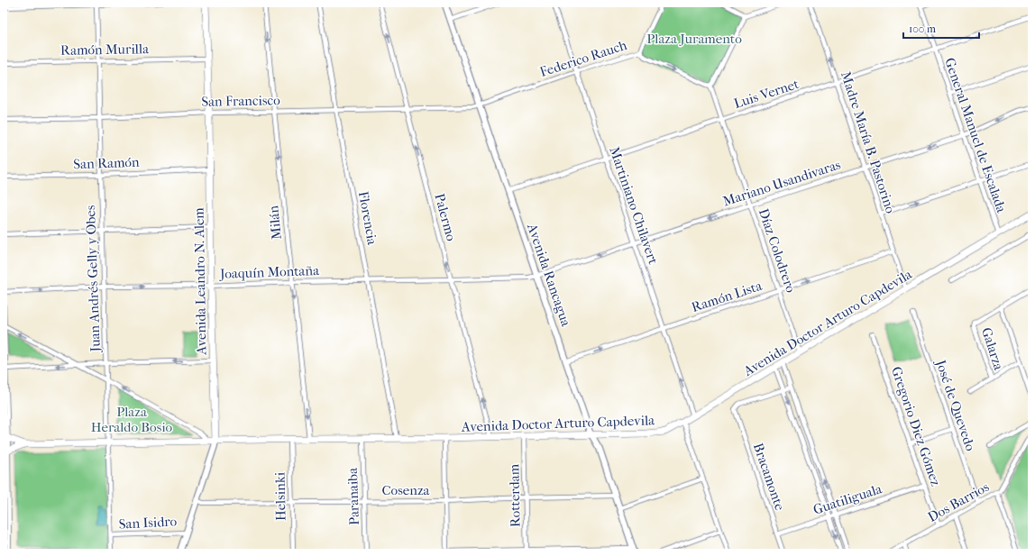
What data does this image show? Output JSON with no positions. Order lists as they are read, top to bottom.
{
  "streets": {
    "main road": ["Avenida Rancagua", "Avenida Leandro N. Alem", "Avenida Doctor Arturo Capdevila"],
    "street": [
      "Ramón Murilla",
      "Federico Rauch",
      "Luis Vernet",
      "San Francisco",
      "General Manuel de Escalada",
      "Madre María B. Pastorino",
      "San Ramón",
      "Mariano Usandivaras",
      "Martiniano Chilavert",
      "Palermo",
      "Florencia",
      "Milán",
      "Díaz Colodrero",
      "Joaquín Montaña",
      "Juan Andrés Gelly y Obes",
      "Ramón Lista",
      "Galarza",
      "José de Quevedo",
      "Gregorio Diez Gómez",
      "Bracamonte",
      "Cosenza",
      "Rotterdam",
      "Helsinki",
      "Paranaiba",
      "Guatiliguala",
      "Dos Barrios",
      "San Isidro"
    ]
  },
  "crossings": [
    ["Ramón Murilla", "Juan Andrés Gelly y Obes"],
    ["Ramón Murilla", "Avenida Leandro N. Alem"],
    ["Federico Rauch", "San Francisco"],
    ["Federico Rauch", "Martiniano Chilavert"],
    ["Federico Rauch", "Díaz Colodrero"],
    ["Federico Rauch", "Avenida Rancagua"],
    ["Luis Vernet", "General Manuel de Escalada"],
    ["Luis Vernet", "Madre María B. Pastorino"],
    ["Luis Vernet", "Martiniano Chilavert"],
    ["Luis Vernet", "Díaz Colodrero"],
    ["Luis Vernet", "Avenida Rancagua"],
    ["San Francisco", "Palermo"],
    ["San Francisco", "Florencia"],
    ["San Francisco", "Milán"],
    ["San Francisco", "Avenida Rancagua"],
    ["San Francisco", "Juan Andrés Gelly y Obes"],
    ["San Francisco", "Avenida Leandro N. Alem"],
    ["General Manuel de Escalada", "Mariano Usandivaras"],
    ["General Manuel de Escalada", "Avenida Doctor Arturo Capdevila"],
    ["Madre María B. Pastorino", "Mariano Usandivaras"],
    ["Madre María B. Pastorino", "Ramón Lista"],
    ["Madre María B. Pastorino", "Avenida Doctor Arturo Capdevila"],
    ["San Ramón", "Juan Andrés Gelly y Obes"],
    ["San Ramón", "Avenida Leandro N. Alem"],
    ["Mariano Usandivaras", "Martiniano Chilavert"],
    ["Mariano Usandivaras", "Díaz Colodrero"],
    ["Mariano Usandivaras", "Joaquín Montaña"],
    ["Mariano Usandivaras", "Avenida Rancagua"],
    ["Martiniano Chilavert", "Ramón Lista"],
    ["Martiniano Chilavert", "Avenida Doctor Arturo Capdevila"],
    ["Palermo", "Joaquín Montaña"],
    ["Palermo", "Avenida Doctor Arturo Capdevila"],
    ["Florencia", "Joaquín Montaña"],
    ["Florencia", "Avenida Doctor Arturo Capdevila"],
    ["Milán", "Joaquín Montaña"],
    ["Milán", "Avenida Doctor Arturo Capdevila"],
    ["Díaz Colodrero", "Ramón Lista"],
    ["Díaz Colodrero", "Avenida Doctor Arturo Capdevila"],
    ["Joaquín Montaña", "Avenida Rancagua"],
    ["Joaquín Montaña", "Juan Andrés Gelly y Obes"],
    ["Joaquín Montaña", "Avenida Leandro N. Alem"],
    ["Avenida Rancagua", "Ramón Lista"],
    ["Avenida Rancagua", "Avenida Doctor Arturo Capdevila"],
    ["Avenida Rancagua", "Cosenza"],
    ["Juan Andrés Gelly y Obes", "Avenida Doctor Arturo Capdevila"],
    ["Juan Andrés Gelly y Obes", "San Isidro"],
    ["Avenida Leandro N. Alem", "Avenida Doctor Arturo Capdevila"],
    ["Avenida Leandro N. Alem", "Cosenza"],
    ["Avenida Leandro N. Alem", "San Isidro"],
    ["Avenida Doctor Arturo Capdevila", "Rotterdam"],
    ["Avenida Doctor Arturo Capdevila", "Helsinki"],
    ["Avenida Doctor Arturo Capdevila", "Paranaiba"],
    ["José de Quevedo", "Dos Barrios"],
    ["Gregorio Diez Gómez", "Guatiliguala"],
    ["Gregorio Diez Gómez", "Dos Barrios"],
    ["Bracamonte", "Guatiliguala"],
    ["Cosenza", "Rotterdam"],
    ["Cosenza", "Helsinki"],
    ["Cosenza", "Paranaiba"]
  ],
  "one_way": [
    "Mariano Usandivaras",
    "Palermo",
    "Milán",
    "Joaquín Montaña",
    "Ramón Lista"
  ],
  "parks": ["Plaza Juramento", "Plaza Heraldo Bosio"],
  "scale_bar": "100 m"
}
